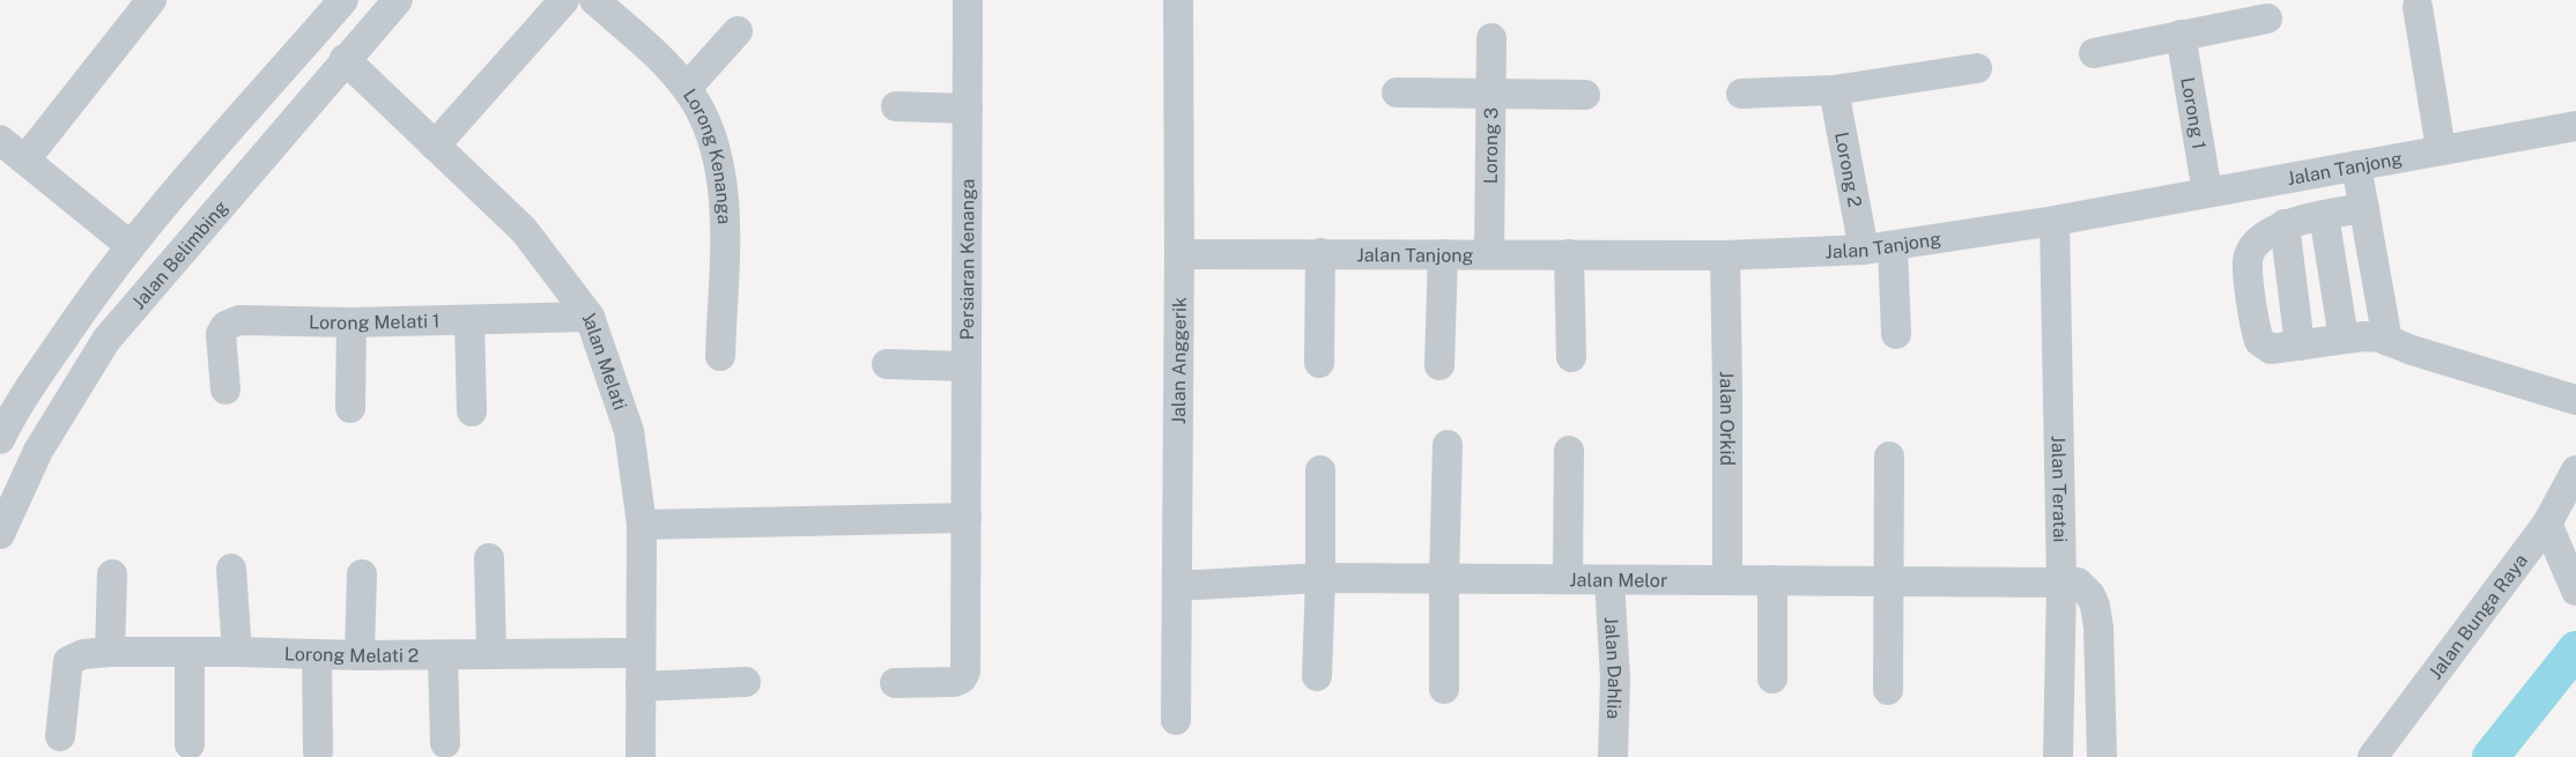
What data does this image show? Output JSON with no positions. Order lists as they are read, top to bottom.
{
  "streets": {
    "street": [
      "Lorong 1",
      "Lorong 3",
      "Lorong Kenanga",
      "Jalan Tanjong",
      "Lorong 2",
      "Jalan Belimbing",
      "Persiaran Kenanga",
      "Lorong Melati 1",
      "Jalan Anggerik",
      "Jalan Melati",
      "Jalan Orkid",
      "Jalan Teratai",
      "Jalan Melor",
      "Jalan Bunga Raya",
      "Lorong Melati 2",
      "Jalan Dahlia"
    ]
  },
  "crossings": [
    ["Lorong 1", "Jalan Tanjong"],
    ["Lorong 3", "Jalan Tanjong"],
    ["Jalan Tanjong", "Lorong 2"],
    ["Jalan Tanjong", "Jalan Anggerik"],
    ["Jalan Tanjong", "Jalan Orkid"],
    ["Jalan Tanjong", "Jalan Teratai"],
    ["Jalan Belimbing", "Jalan Melati"],
    ["Lorong Melati 1", "Jalan Melati"],
    ["Jalan Anggerik", "Jalan Melor"],
    ["Jalan Melati", "Lorong Melati 2"],
    ["Jalan Orkid", "Jalan Melor"],
    ["Jalan Teratai", "Jalan Melor"],
    ["Jalan Melor", "Jalan Dahlia"]
  ]
}
